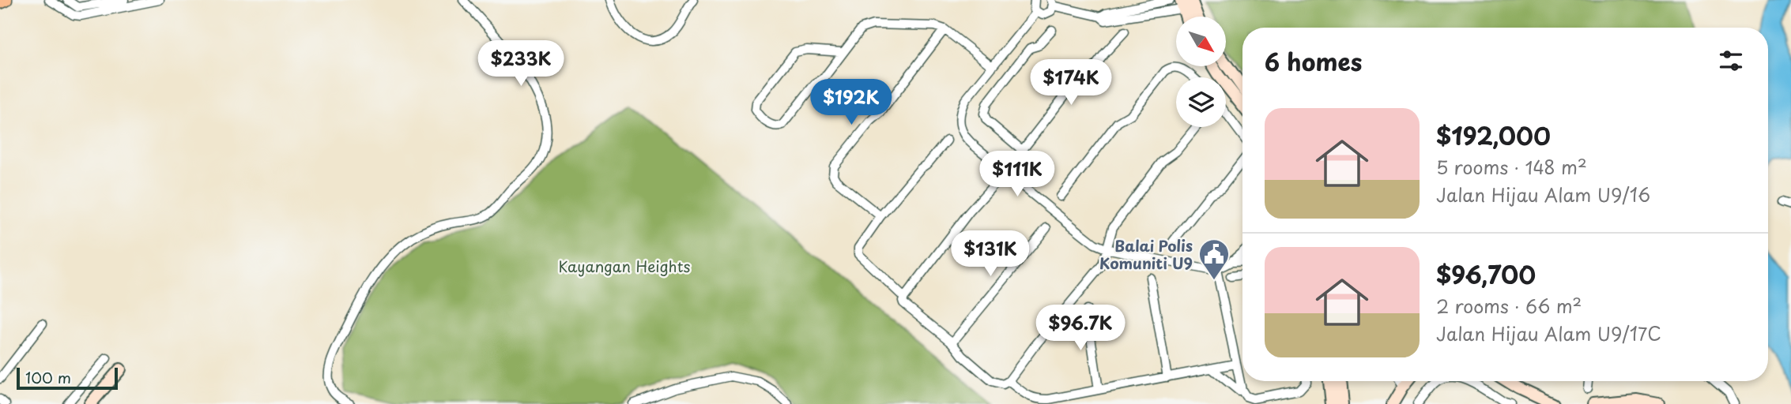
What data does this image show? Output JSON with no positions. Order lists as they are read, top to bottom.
{
  "parks": ["Kayangan Heights"],
  "places": {
    "public building": ["Balai Polis Komuniti U9"]
  },
  "scale_bar": "100 m",
  "north": "bottom right",
  "page": {
    "heading": "6 homes",
    "price": [
      "$233K",
      "$174K",
      "$192K",
      "$111K",
      "$131K",
      "$96.7K"
    ],
    "list": [
      {
        "name": "$192,000",
        "note": "5 rooms · 148 m² · Jalan Hijau Alam U9/16"
      },
      {
        "name": "$96,700",
        "note": "2 rooms · 66 m² · Jalan Hijau Alam U9/17C"
      }
    ],
    "scale": "100 m"
  }
}
